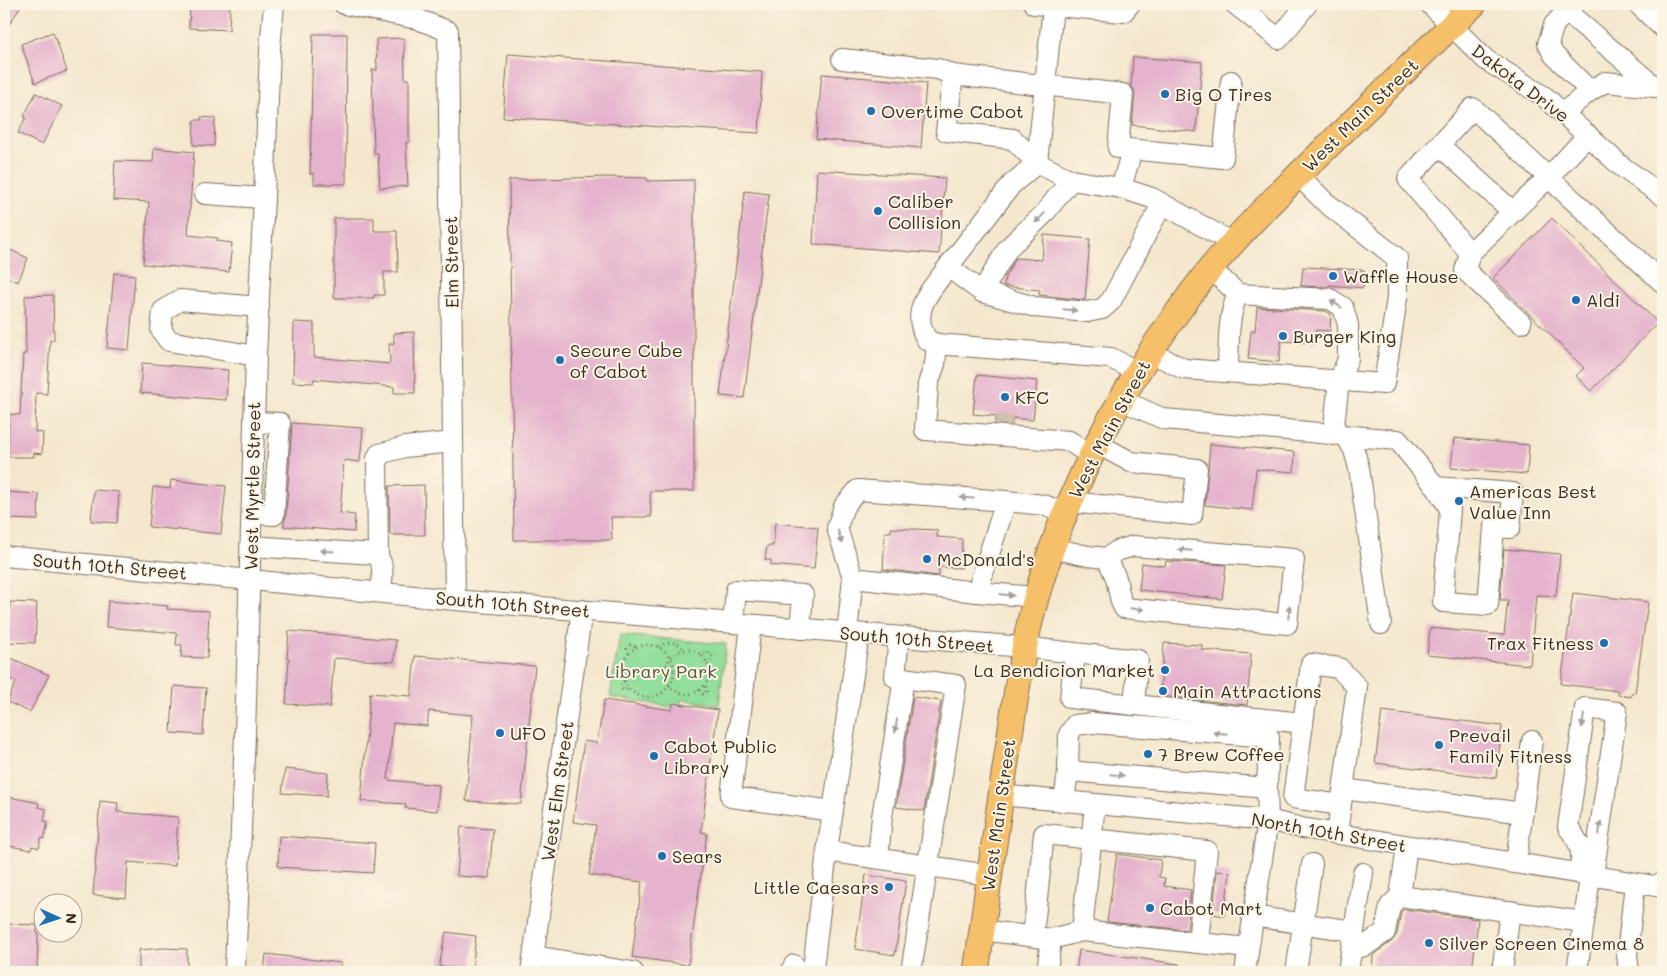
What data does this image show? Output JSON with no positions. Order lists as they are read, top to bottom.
{
  "streets": {
    "main road": ["West Main Street"],
    "street": [
      "Dakota Drive",
      "Elm Street",
      "West Myrtle Street",
      "South 10th Street",
      "West Elm Street",
      "North 10th Street"
    ]
  },
  "crossings": [
    ["Dakota Drive", "West Main Street"],
    ["West Main Street", "South 10th Street"],
    ["West Main Street", "North 10th Street"],
    ["Elm Street", "South 10th Street"],
    ["West Myrtle Street", "South 10th Street"],
    ["South 10th Street", "West Elm Street"]
  ],
  "parks": ["Library Park"],
  "places": [
    "Big O Tires",
    "Overtime Cabot",
    "Caliber Collision",
    "Waffle House",
    "Aldi",
    "Burger King",
    "Secure Cube of Cabot",
    "KFC",
    "Americas Best Value Inn",
    "McDonald's",
    "Trax Fitness",
    "La Bendicion Market",
    "Main Attractions",
    "UFO",
    "Prevail Family Fitness",
    "7 Brew Coffee",
    "Cabot Public Library",
    "Sears",
    "Little Caesars",
    "Cabot Mart",
    "Silver Screen Cinema 8"
  ],
  "north": "right"
}
